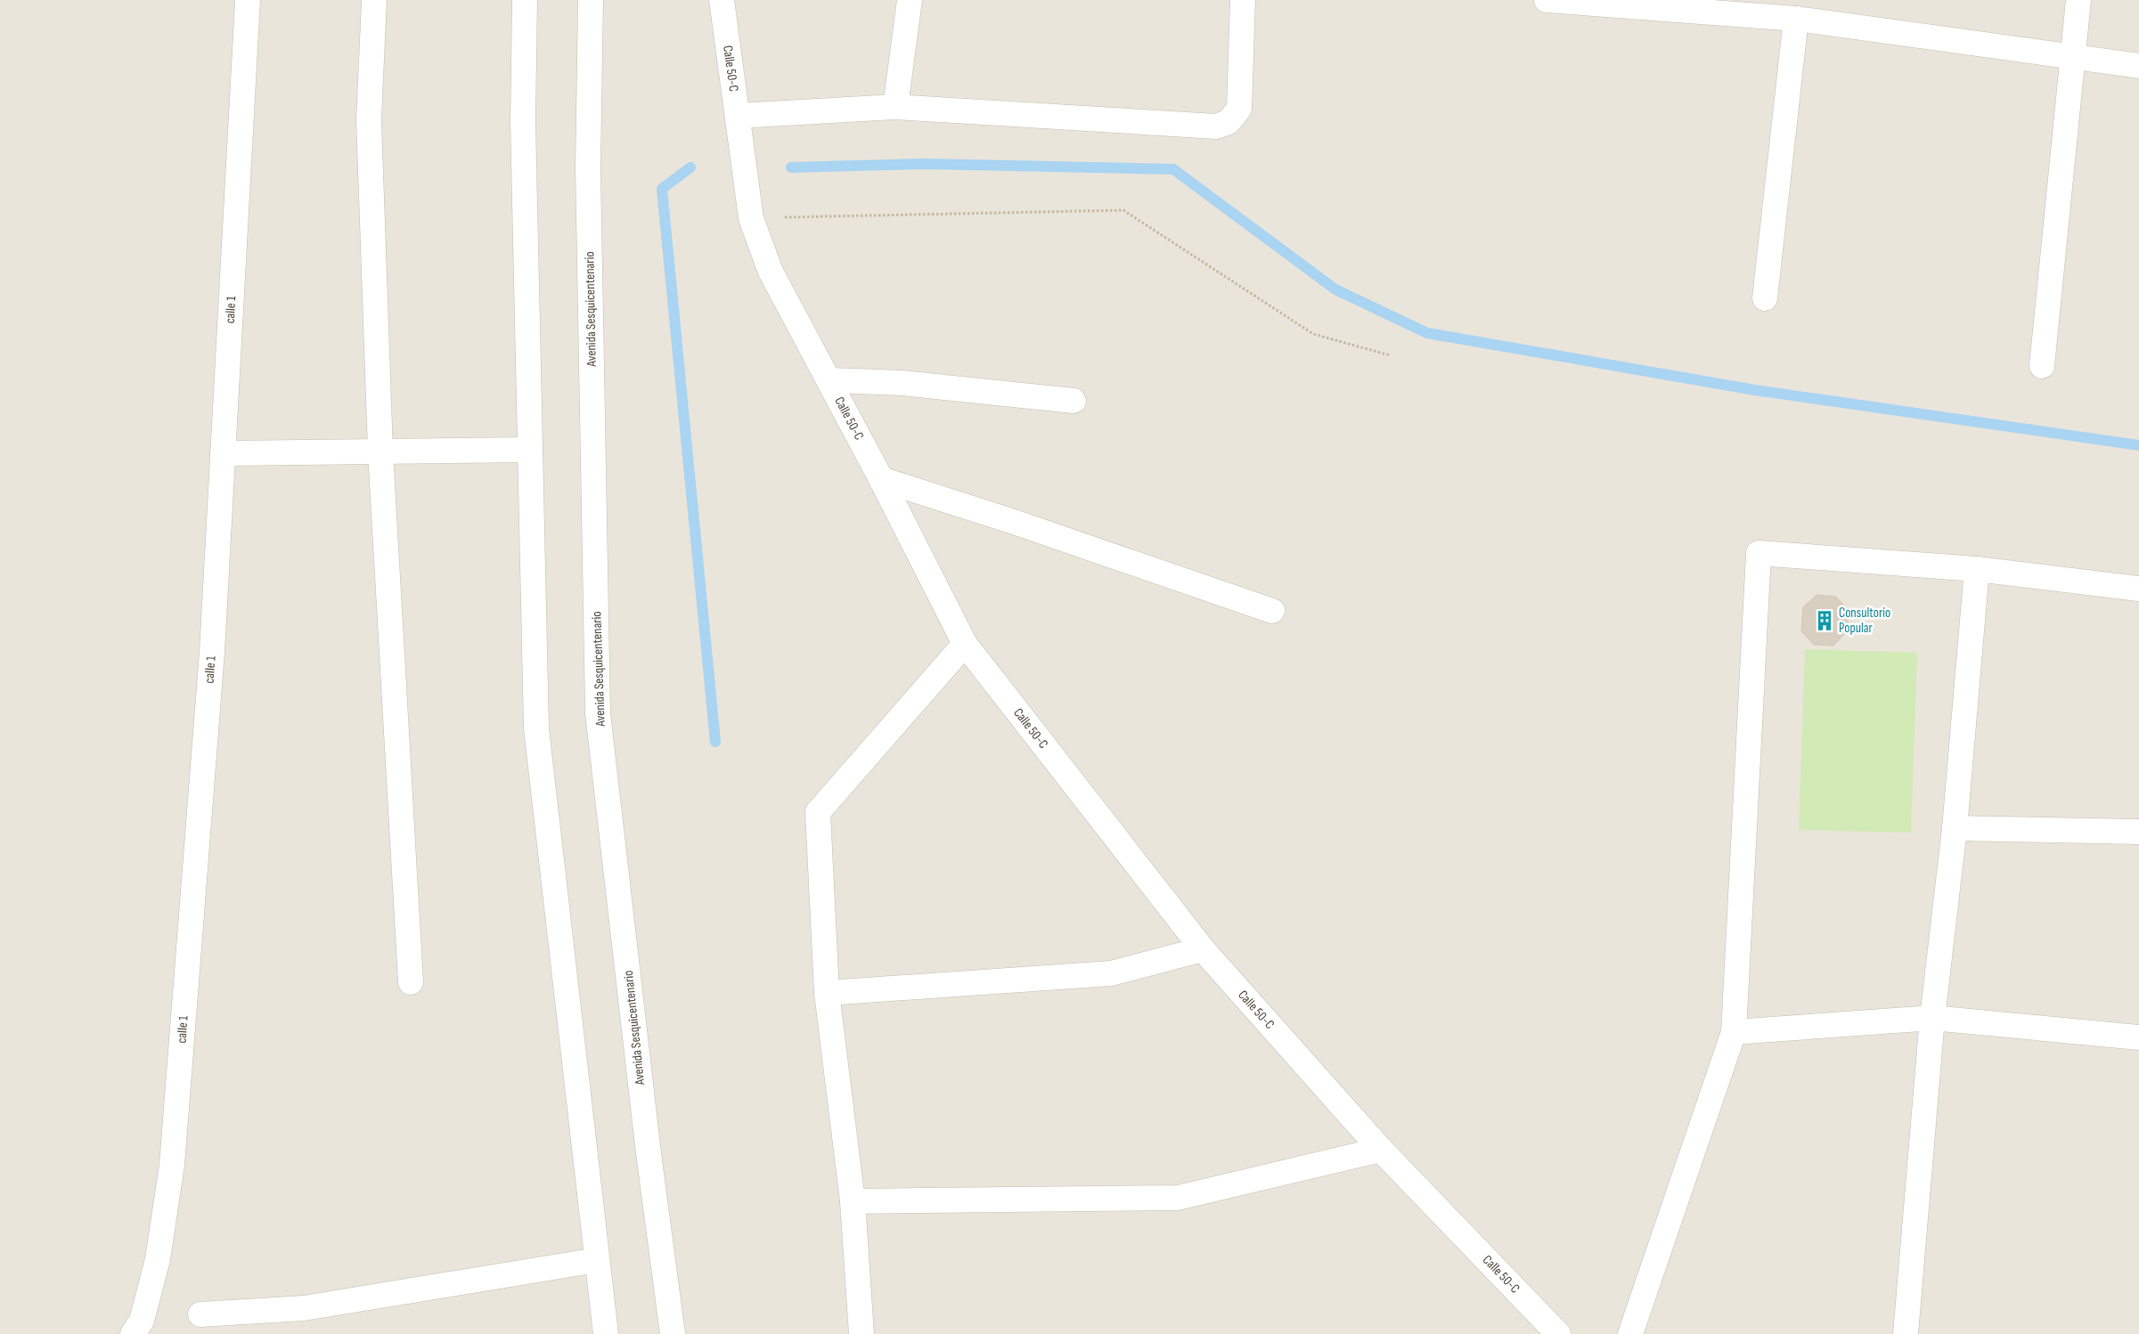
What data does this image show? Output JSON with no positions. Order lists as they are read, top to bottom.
{
  "streets": {
    "street": ["Calle 50-C", "Avenida Sesquicentenario", "calle 1"]
  },
  "places": {
    "building": ["Consultorio Popular"]
  }
}
